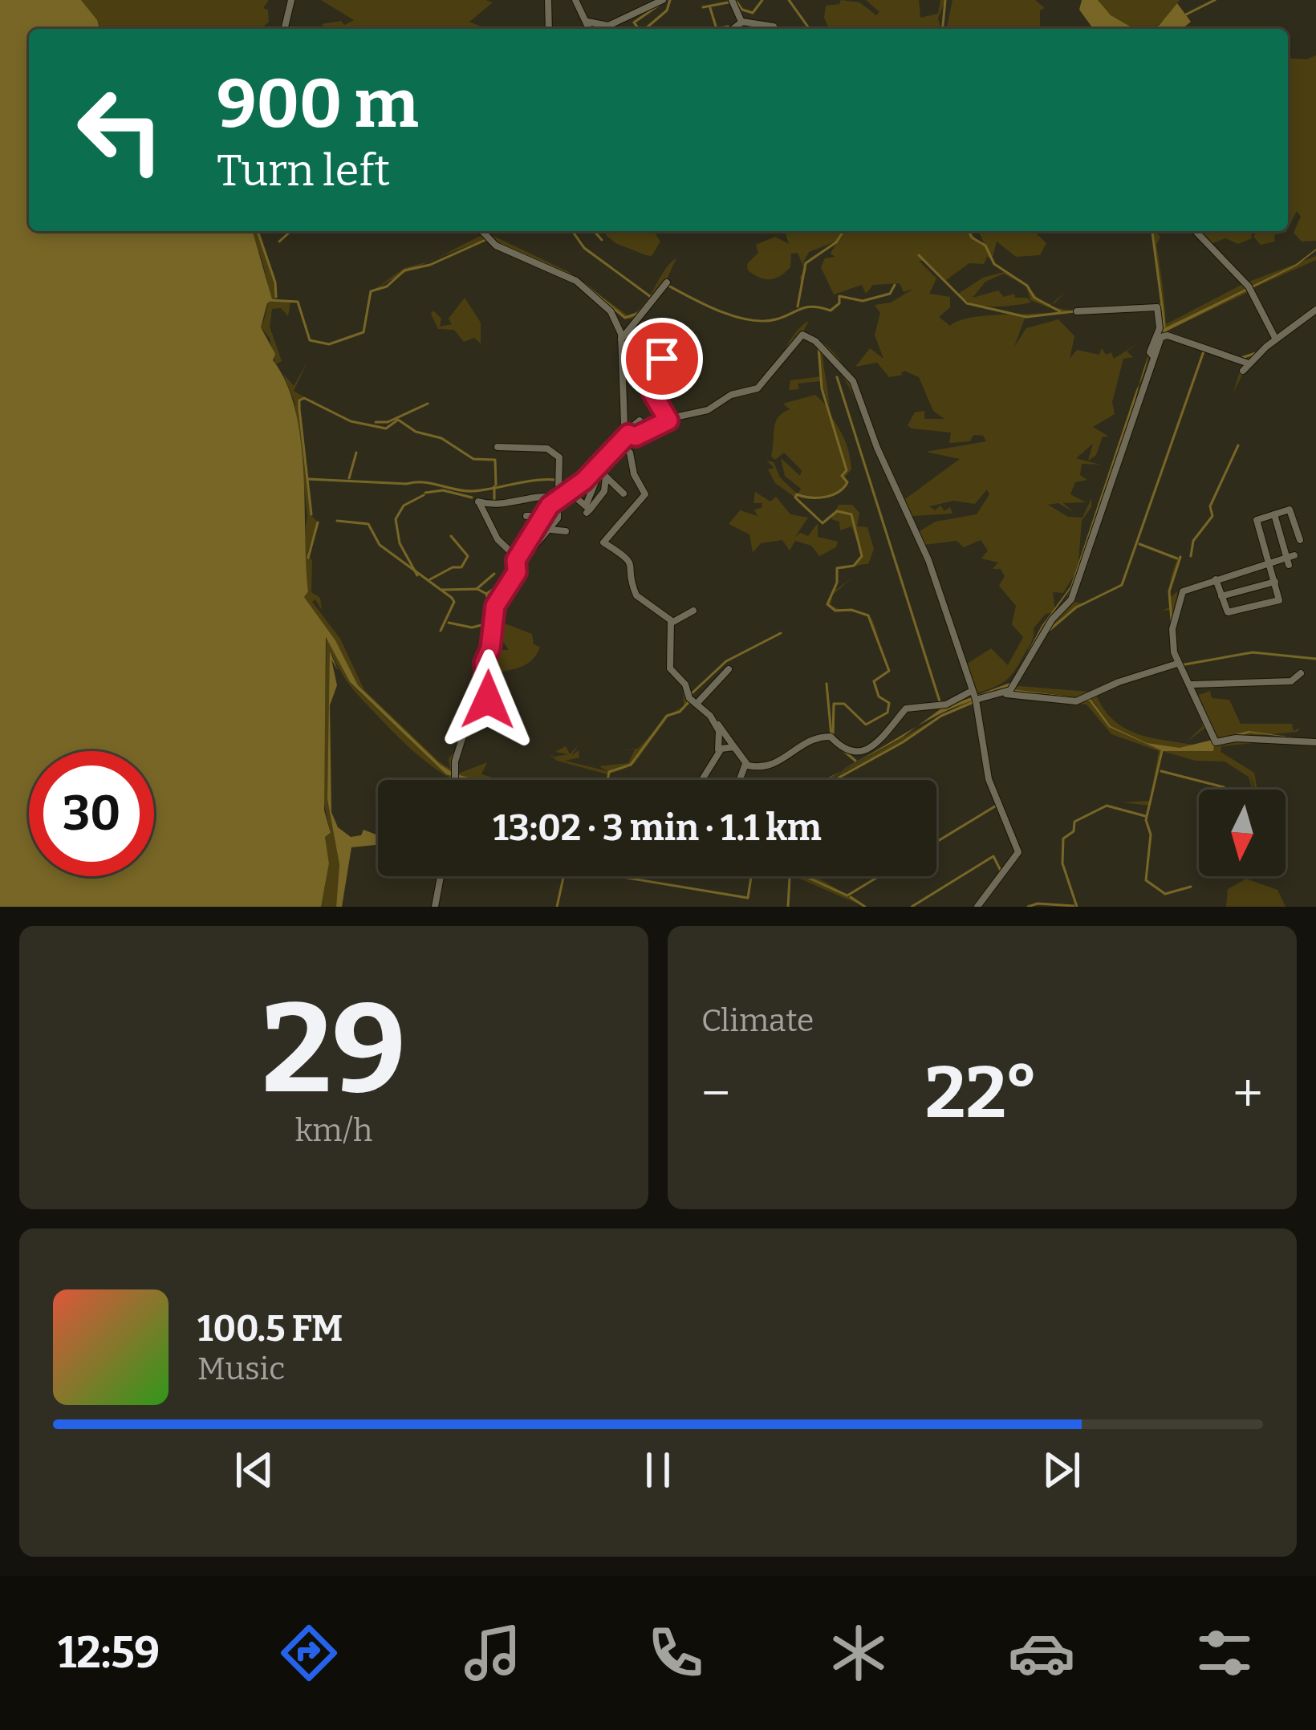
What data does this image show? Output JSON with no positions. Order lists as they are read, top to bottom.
{
  "north": "bottom",
  "page": {
    "turn": ["900 m", "Turn left"],
    "limit": "30",
    "trip": "13:02 · 3 min · 1.1 km",
    "tile": [
      ["29", "km/h"],
      "Climate"
    ],
    "heat": ["−", "22°", "+"],
    "song": ["100.5 FM", "Music"],
    "tabs": "12:59"
  }
}
